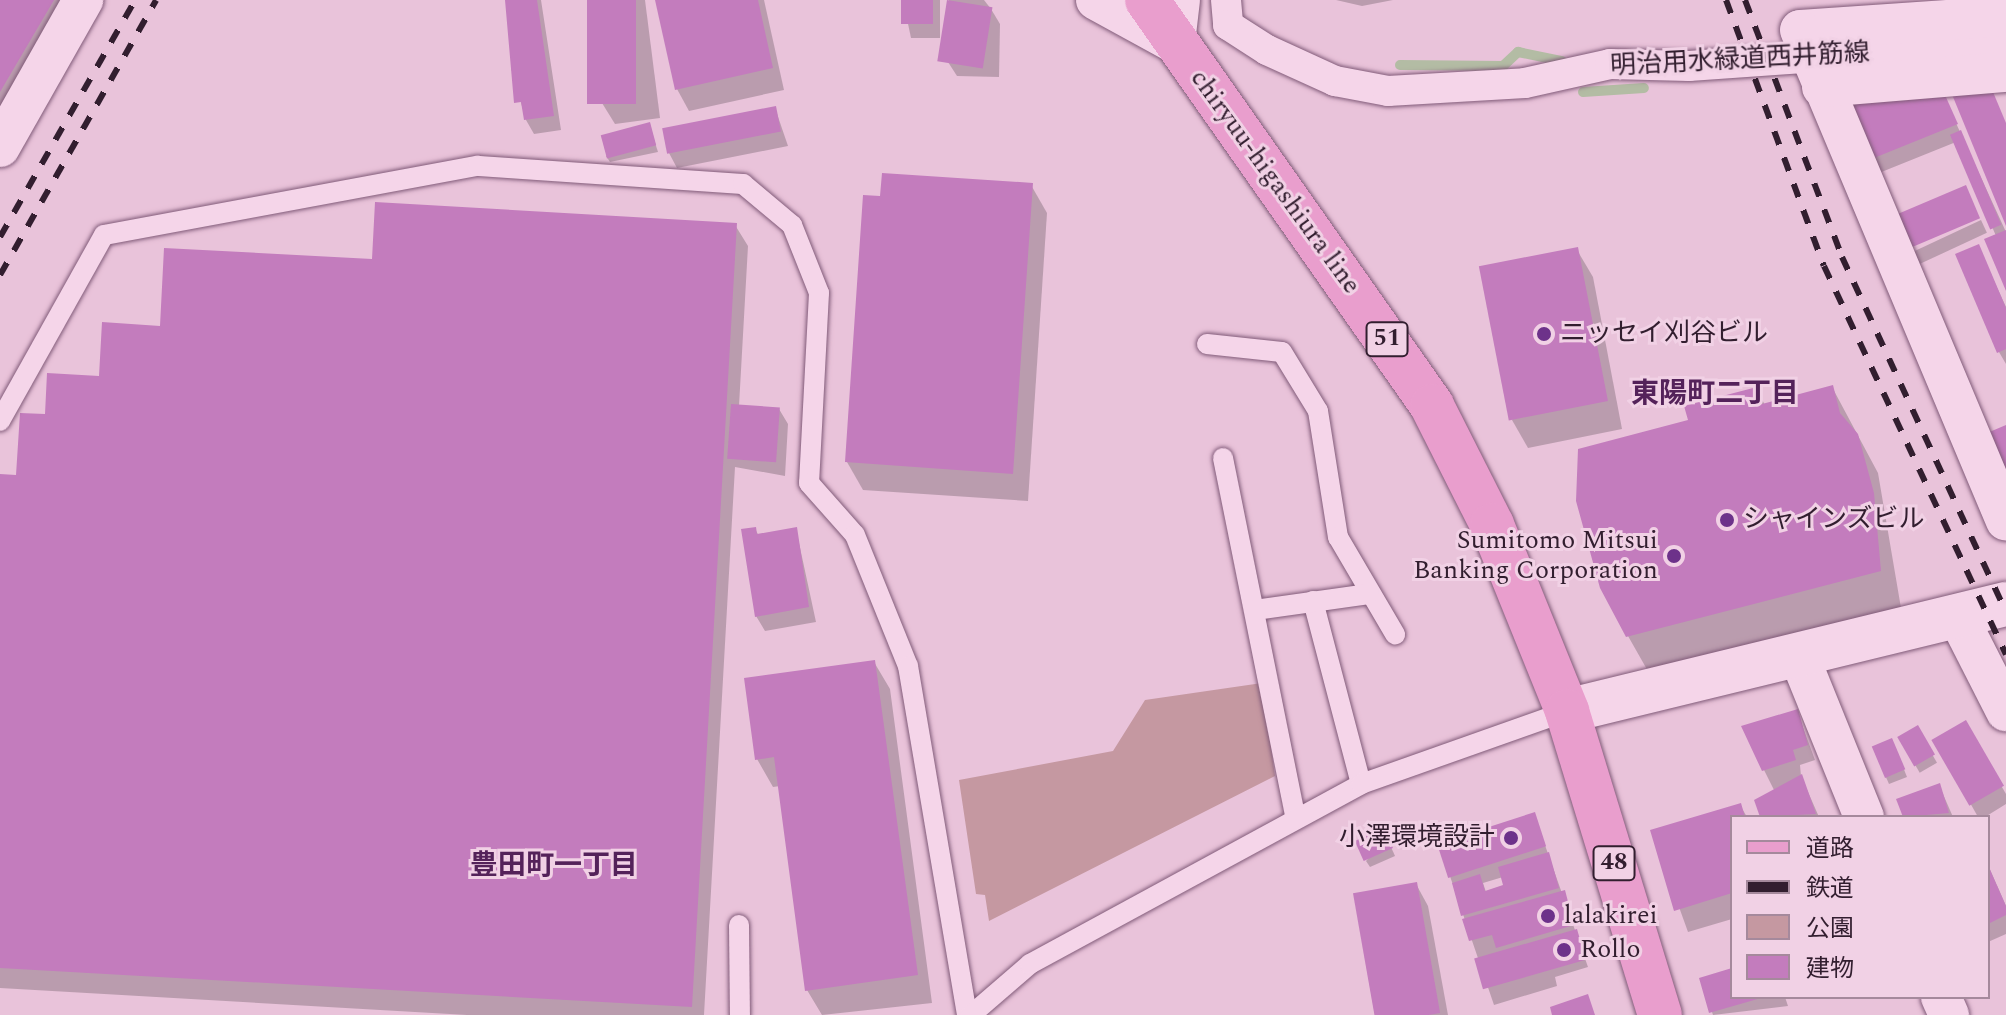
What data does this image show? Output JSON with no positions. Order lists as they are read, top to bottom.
{
  "streets": {
    "main road": ["chiryuu-higashiura line", "51", "48"],
    "street": ["明治用水緑道西井筋線"]
  },
  "crossings": [
    ["chiryuu-higashiura line", "48"]
  ],
  "districts": ["東陽町二丁目", "豊田町一丁目"],
  "places": [
    "ニッセイ刈谷ビル",
    "シャインズビル",
    "Sumitomo Mitsui Banking Corporation",
    "小澤環境設計",
    "lalakirei",
    "Rollo"
  ],
  "legend": [
    "道路",
    "鉄道",
    "公園",
    "建物"
  ]
}
